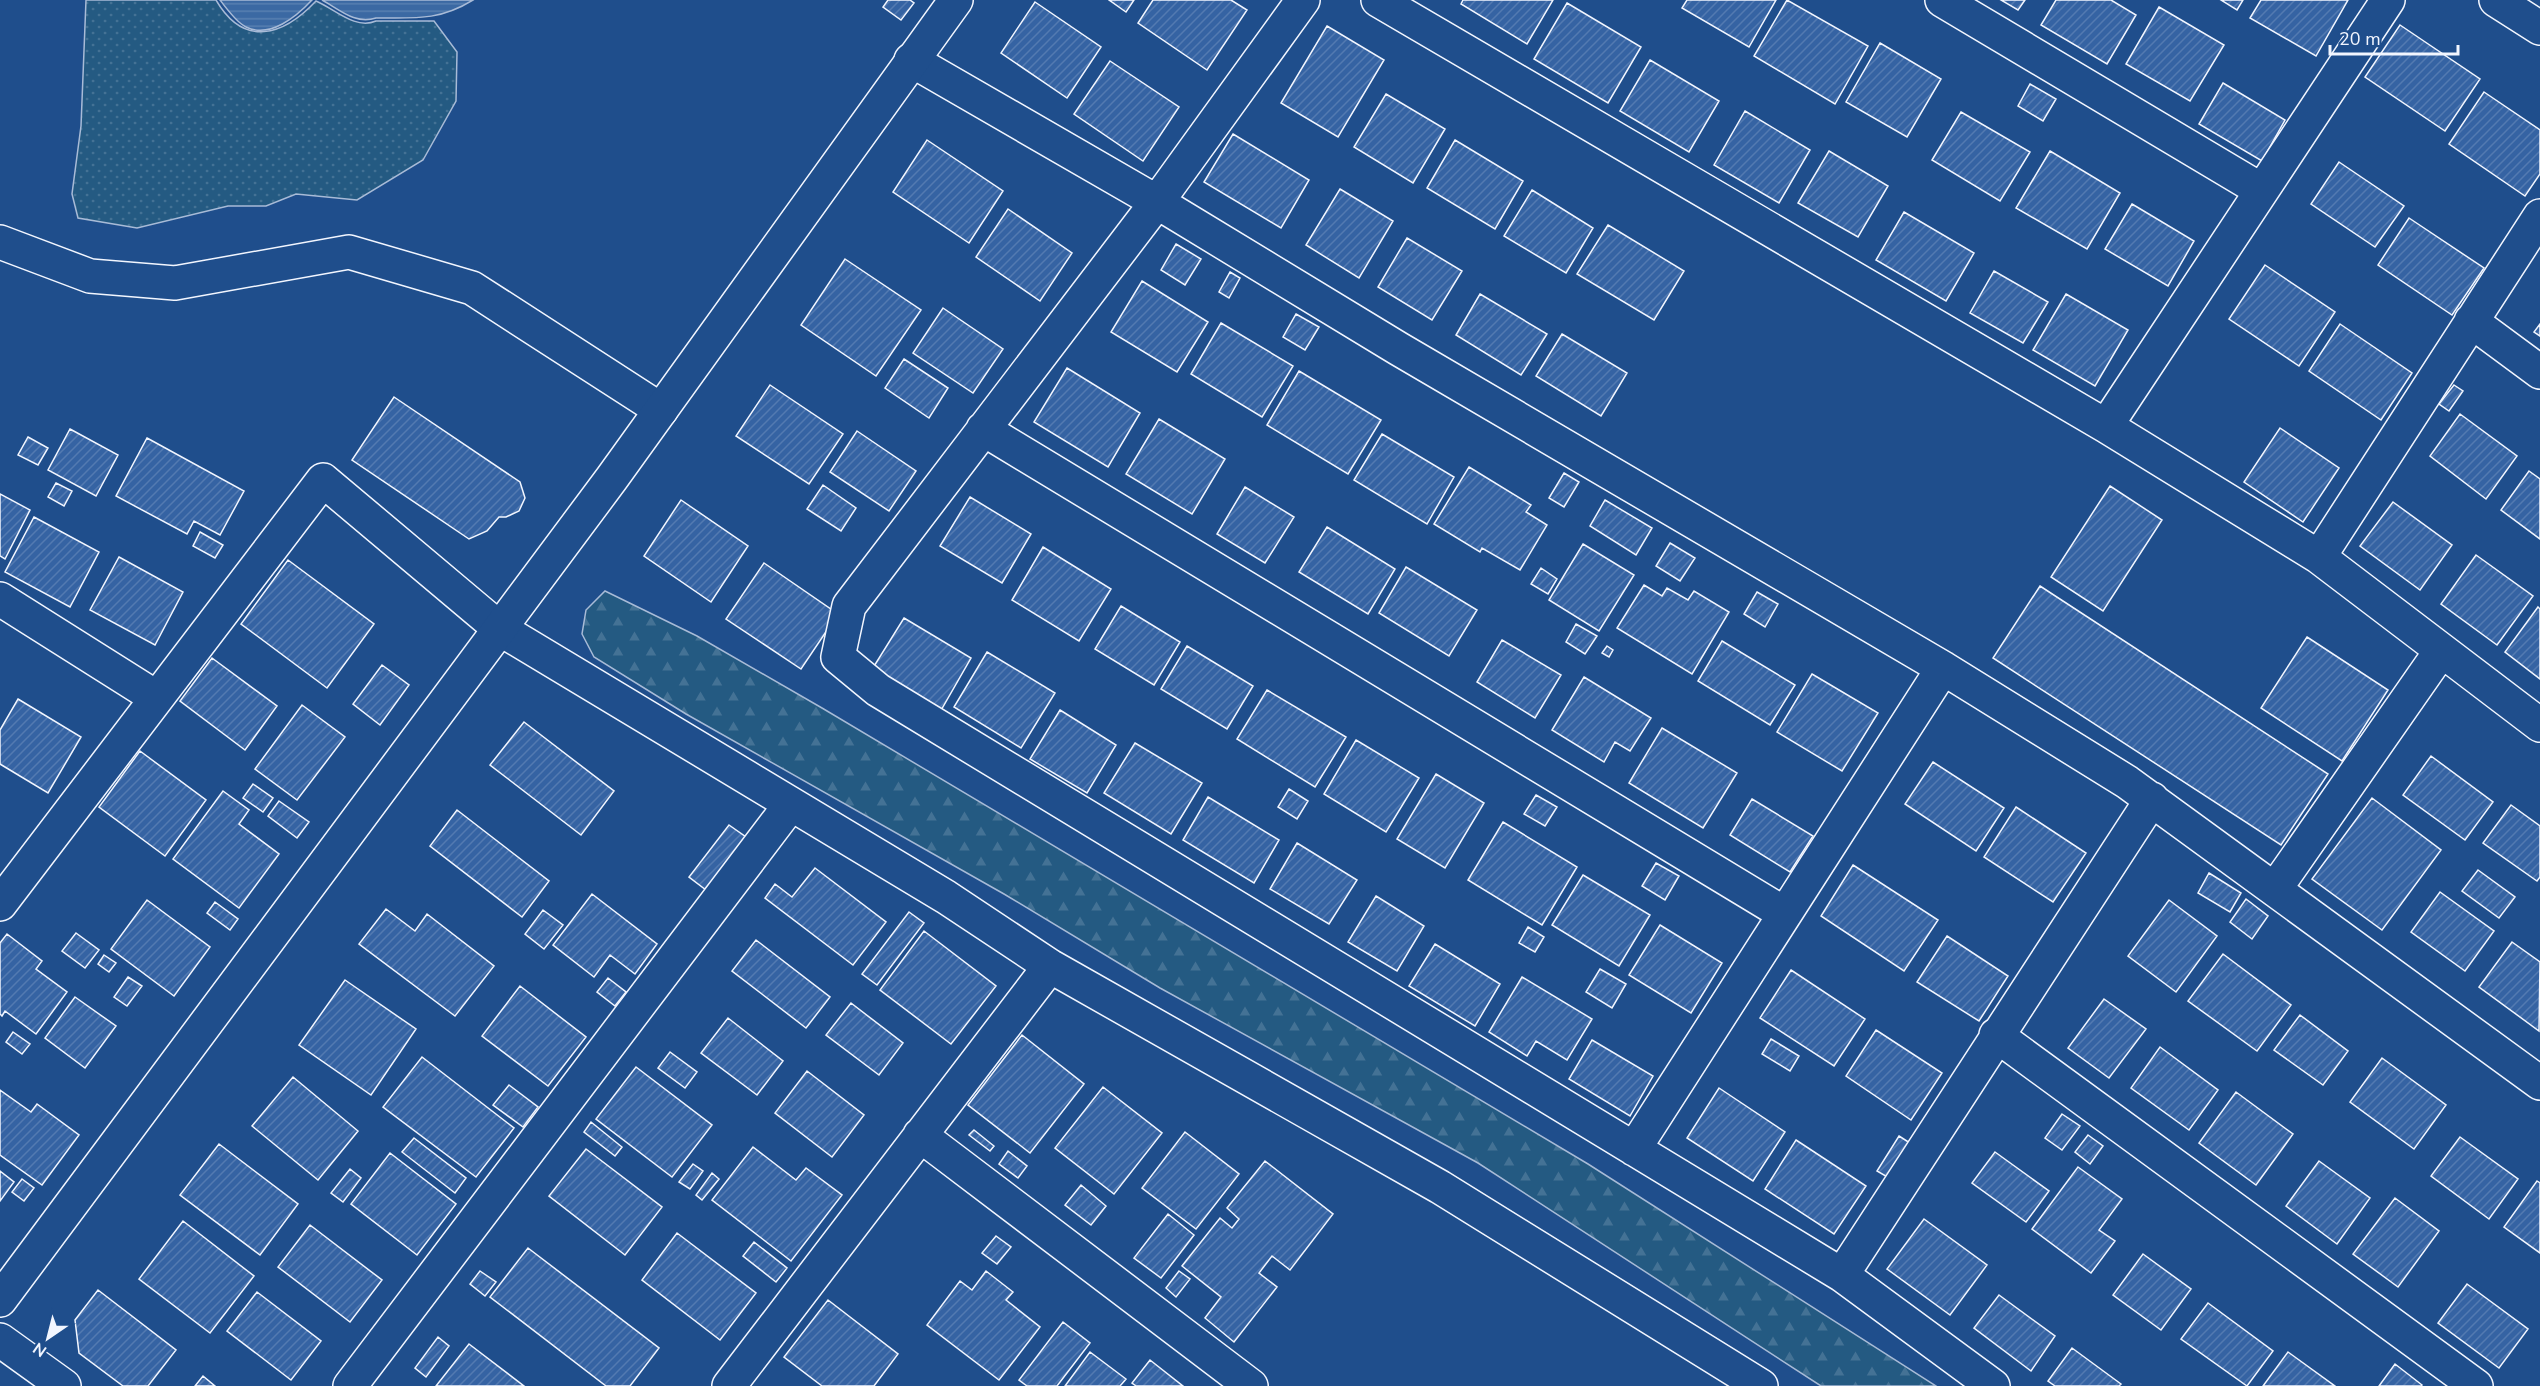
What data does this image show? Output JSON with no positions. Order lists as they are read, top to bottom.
{
  "scale_bar": "20 m",
  "north": "bottom left"
}
